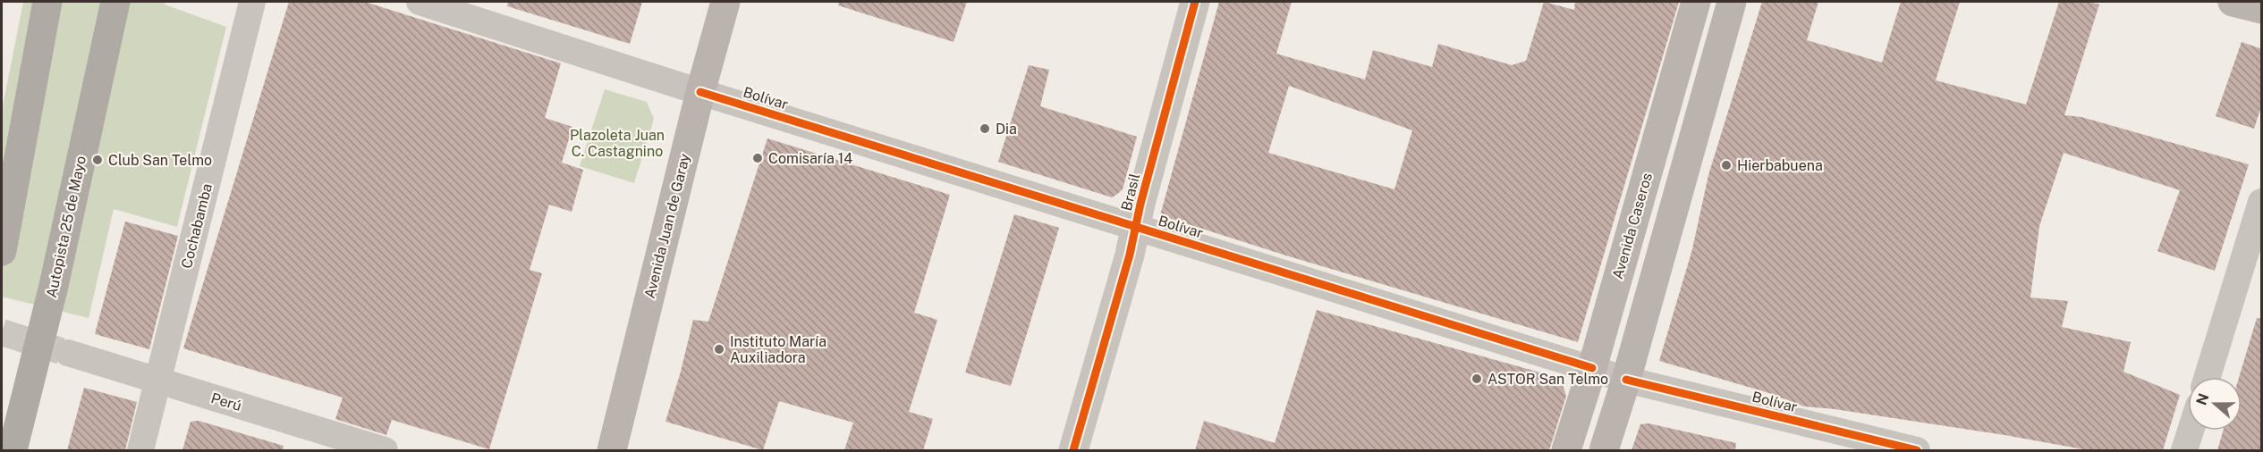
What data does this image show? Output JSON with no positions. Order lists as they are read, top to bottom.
{
  "streets": {
    "highway": ["Autopista 25 de Mayo"],
    "main road": ["Avenida Juan de Garay", "Avenida Caseros"],
    "street": [
      "Bolívar",
      "Brasil",
      "Cochabamba",
      "Perú"
    ]
  },
  "crossings": [
    ["Bolívar", "Brasil"],
    ["Bolívar", "Avenida Juan de Garay"],
    ["Bolívar", "Avenida Caseros"],
    ["Cochabamba", "Perú"]
  ],
  "parks": ["Plazoleta Juan C. Castagnino"],
  "places": [
    "Dia",
    "Comisaría 14",
    "Club San Telmo",
    "Hierbabuena",
    "Instituto María Auxiliadora",
    "ASTOR San Telmo"
  ],
  "north": "left"
}
